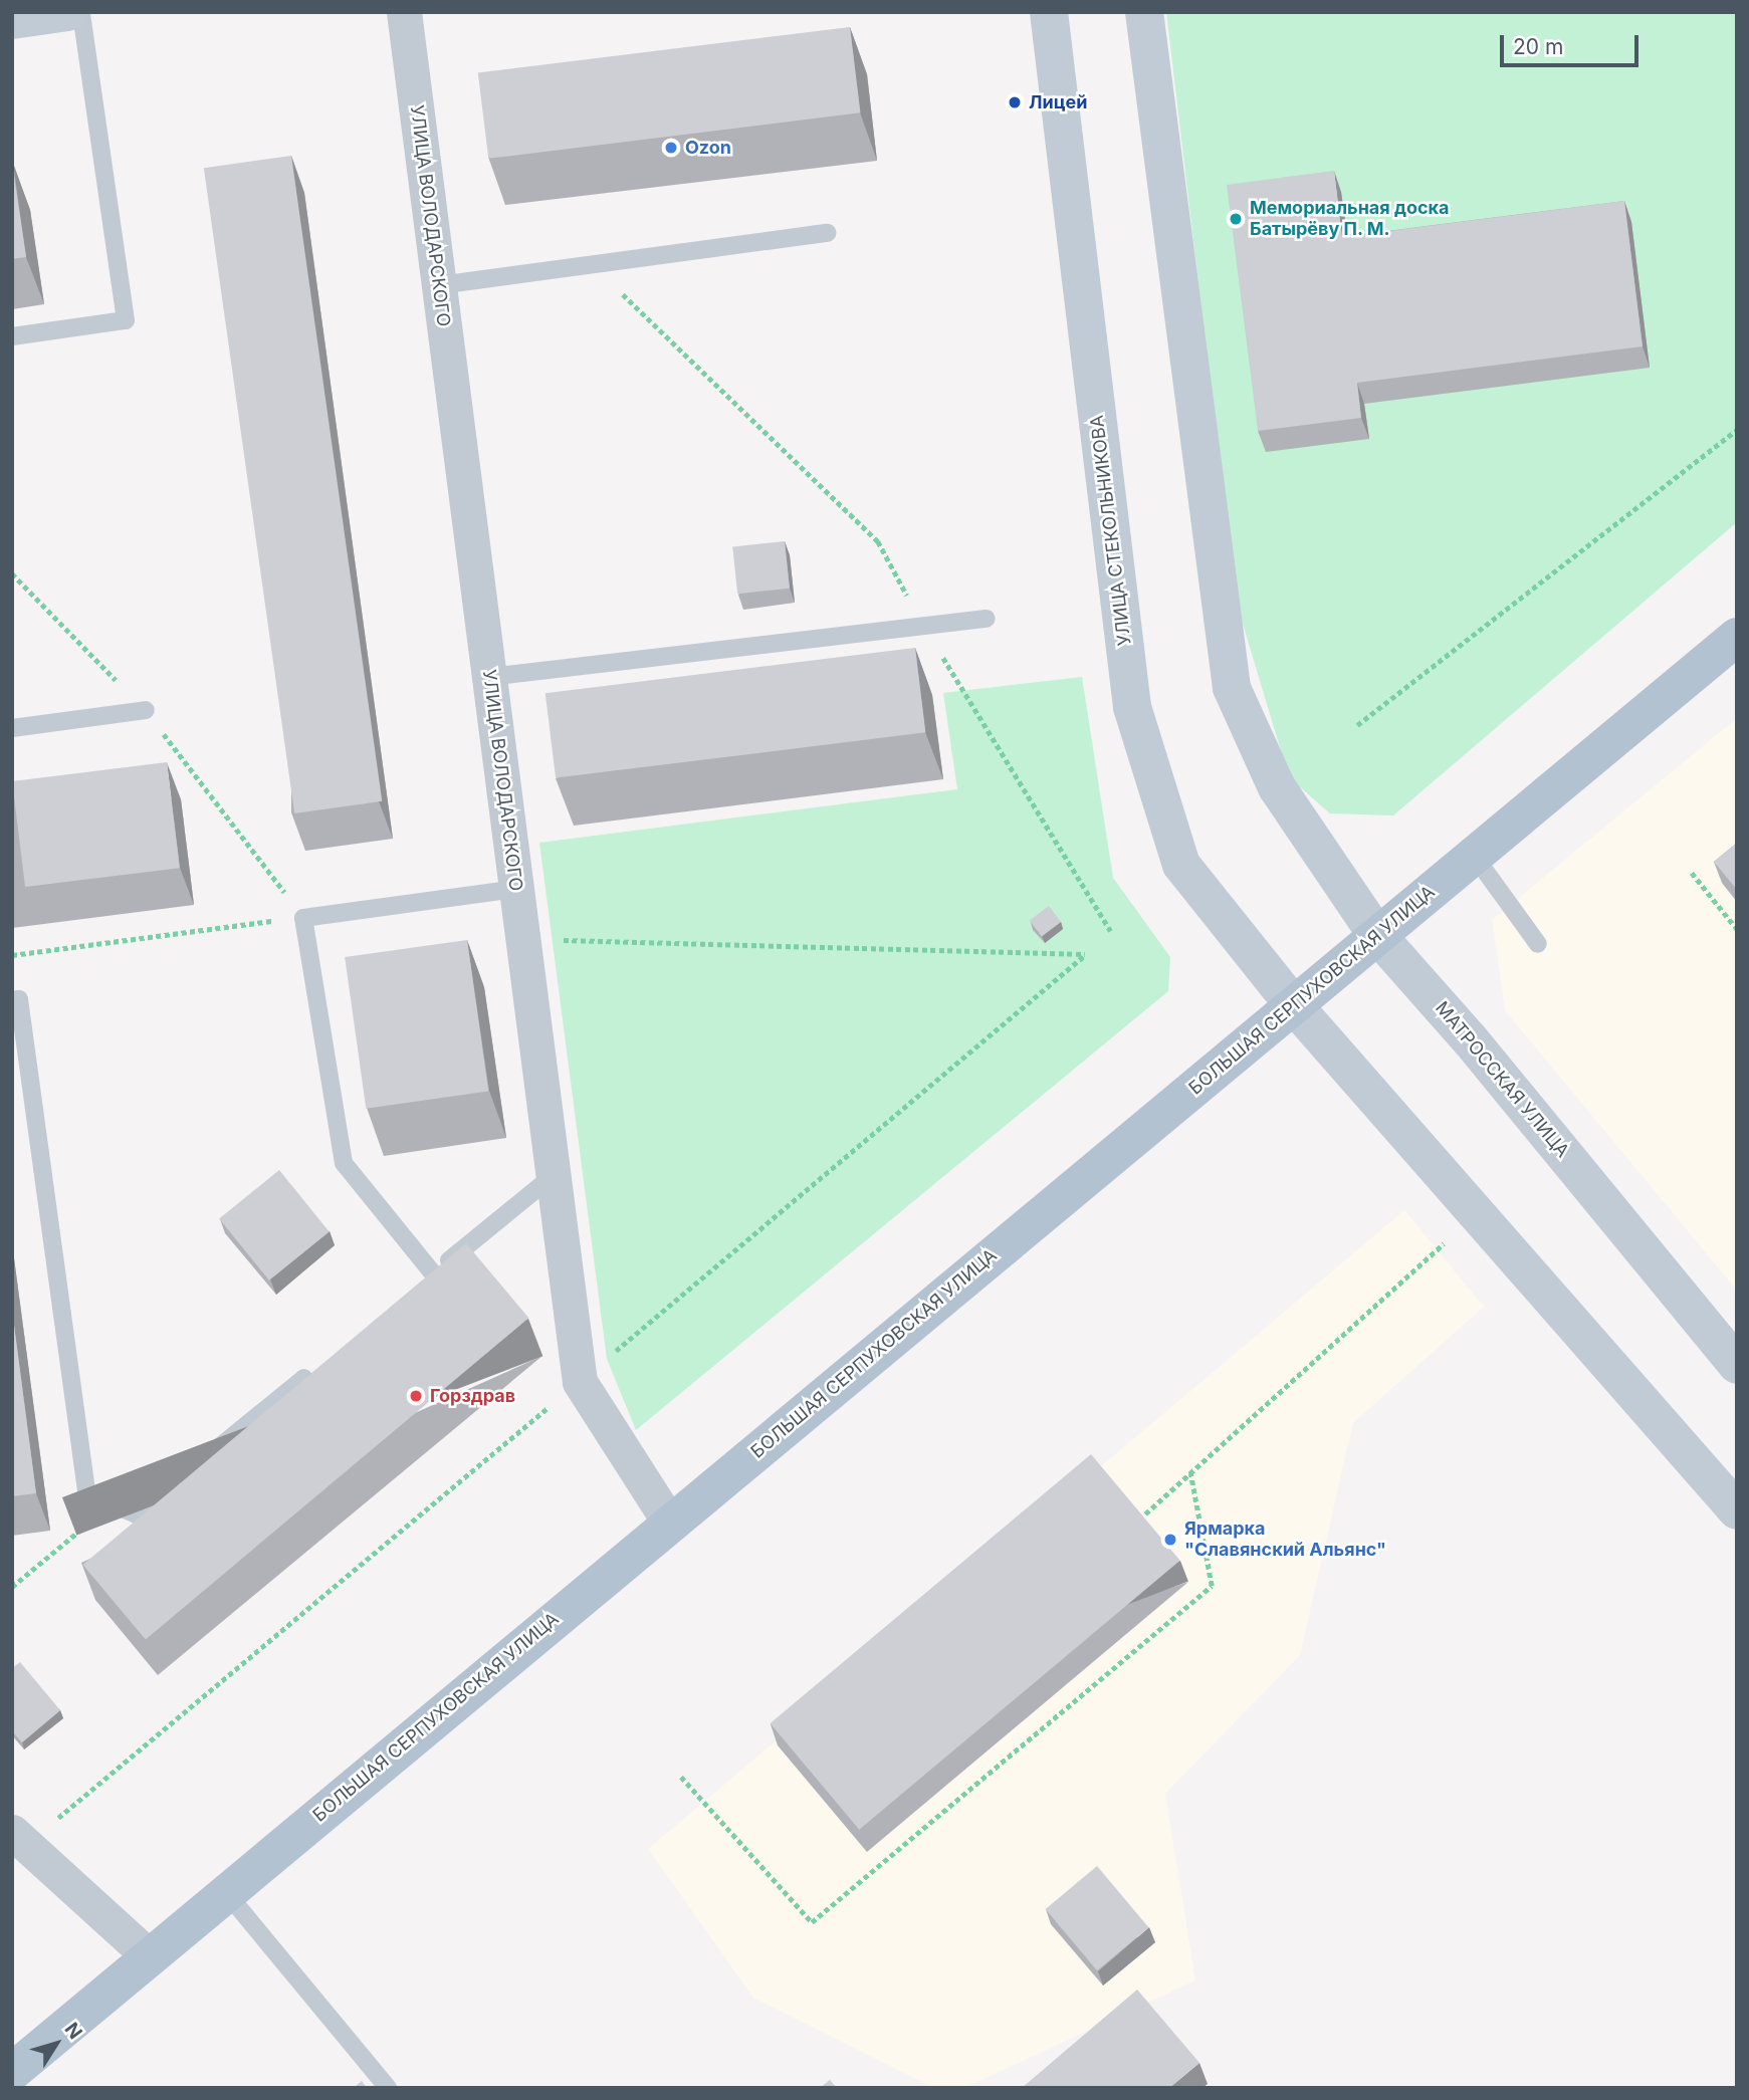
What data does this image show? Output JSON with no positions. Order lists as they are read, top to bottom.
{
  "streets": {
    "main road": ["УЛИЦА СТЕКОЛЬНИКОВА", "БОЛЬШАЯ СЕРПУХОВСКАЯ УЛИЦА", "МАТРОССКАЯ УЛИЦА"],
    "street": ["УЛИЦА ВОЛОДАРСКОГО"]
  },
  "crossings": [
    ["УЛИЦА ВОЛОДАРСКОГО", "БОЛЬШАЯ СЕРПУХОВСКАЯ УЛИЦА"],
    ["УЛИЦА СТЕКОЛЬНИКОВА", "БОЛЬШАЯ СЕРПУХОВСКАЯ УЛИЦА"],
    ["БОЛЬШАЯ СЕРПУХОВСКАЯ УЛИЦА", "МАТРОССКАЯ УЛИЦА"]
  ],
  "places": [
    "Лицeй",
    "Ozon",
    "Мемориальная доска Батырёву П. М.",
    "Горздрав",
    "Ярмарка \"Славянский Альянс\""
  ],
  "scale_bar": "20 m",
  "north": "top right"
}
